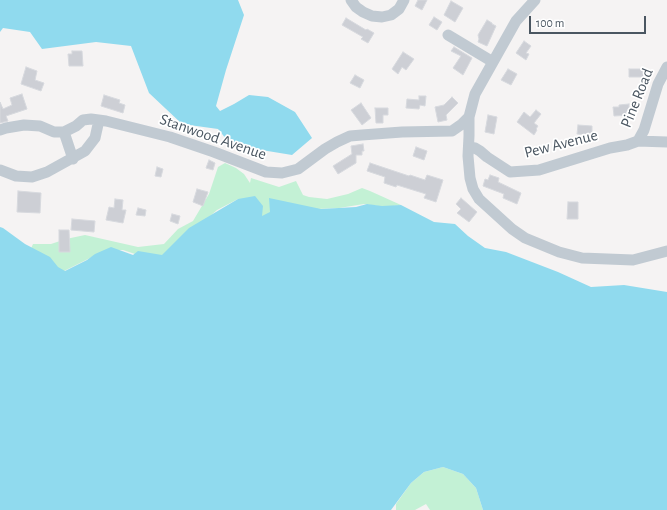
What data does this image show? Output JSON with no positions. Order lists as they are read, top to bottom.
{
  "streets": {
    "street": ["Pine Road", "Stanwood Avenue", "Pew Avenue"]
  },
  "crossings": [
    ["Pine Road", "Pew Avenue"]
  ],
  "scale_bar": "100 m"
}
